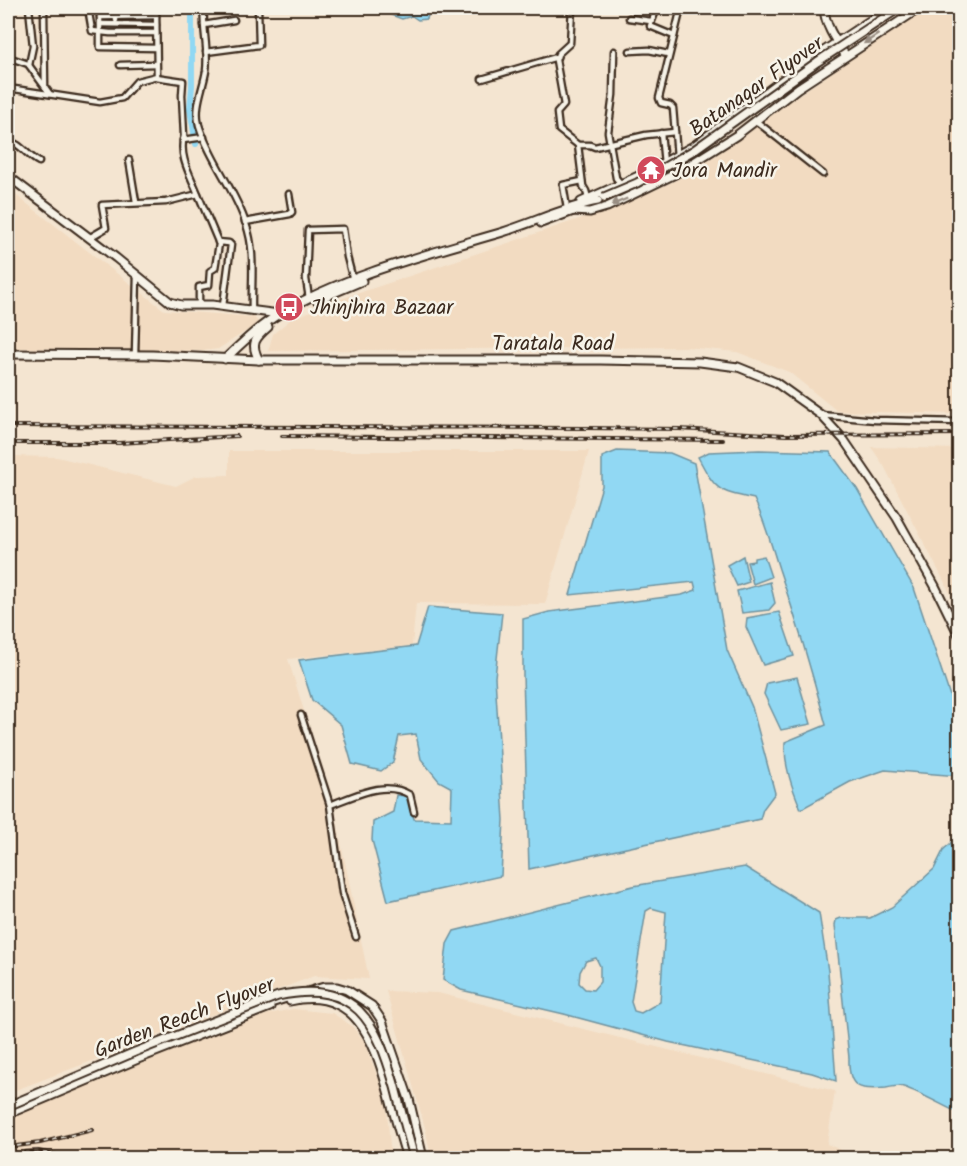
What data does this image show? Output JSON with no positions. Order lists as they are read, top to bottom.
{
  "streets": {
    "street": ["Batanagar Flyover", "Taratala Road", "Garden Reach Flyover"]
  },
  "places": {
    "temple": ["Jora Mandir"],
    "bus stop": ["Jhinjhira Bazaar"]
  }
}
